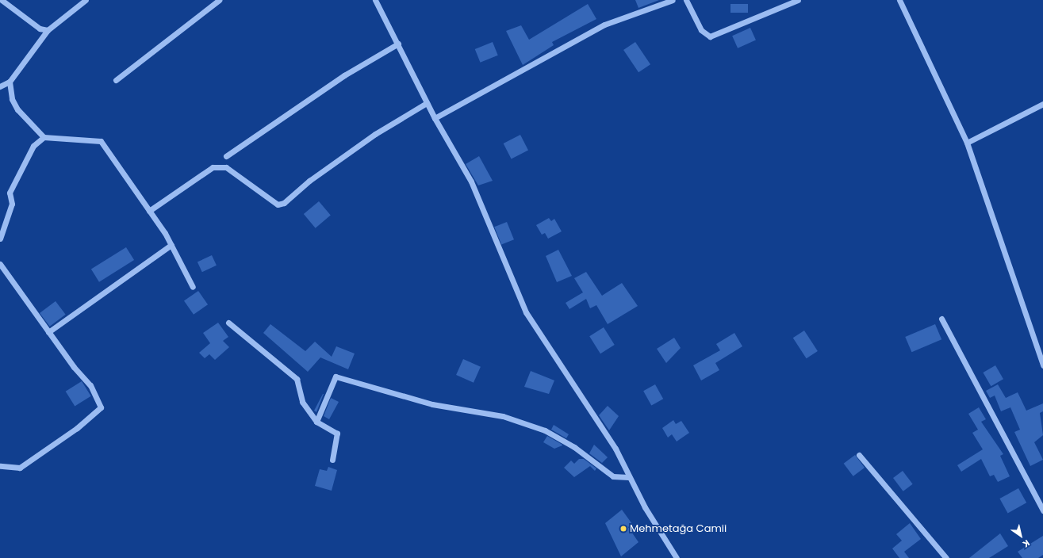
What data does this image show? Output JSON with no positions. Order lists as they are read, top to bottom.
{
  "places": ["Mehmetağa Camii"],
  "north": "bottom right"
}
